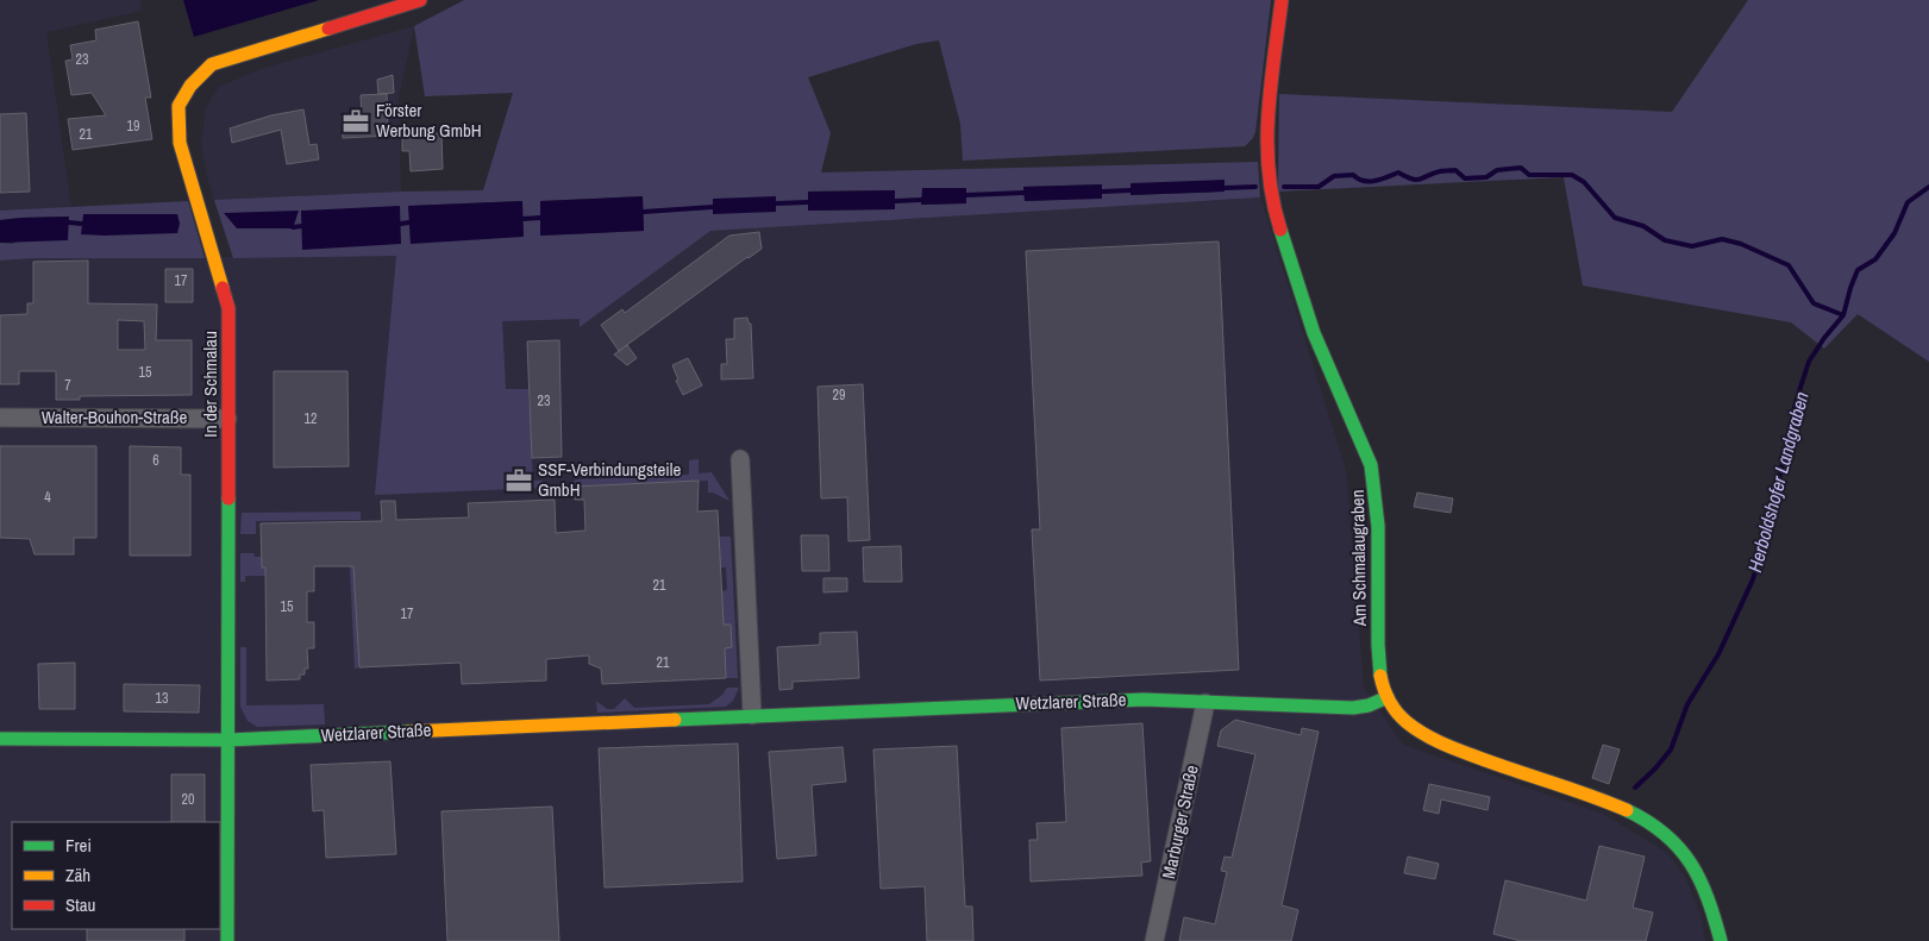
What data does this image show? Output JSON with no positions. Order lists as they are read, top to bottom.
{
  "streets": {
    "street": [
      "In der Schmalau",
      "Walter-Bouhon-Straße",
      "Am Schmalaugraben",
      "Wetzlarer Straße",
      "Marburger Straße"
    ]
  },
  "crossings": [
    ["In der Schmalau", "Walter-Bouhon-Straße"],
    ["In der Schmalau", "Wetzlarer Straße"],
    ["Am Schmalaugraben", "Wetzlarer Straße"],
    ["Wetzlarer Straße", "Marburger Straße"]
  ],
  "water": ["Herboldshofer Landgraben"],
  "places": {
    "office": ["Förster Werbung GmbH", "SSF-Verbindungsteile GmbH"]
  },
  "house_numbers": [
    "23",
    "19",
    "21",
    "17",
    "15",
    "7",
    "29",
    "23",
    "12",
    "6",
    "4",
    "21",
    "15",
    "17",
    "21",
    "13",
    "20"
  ],
  "legend": ["Frei", "Zäh", "Stau"]
}
